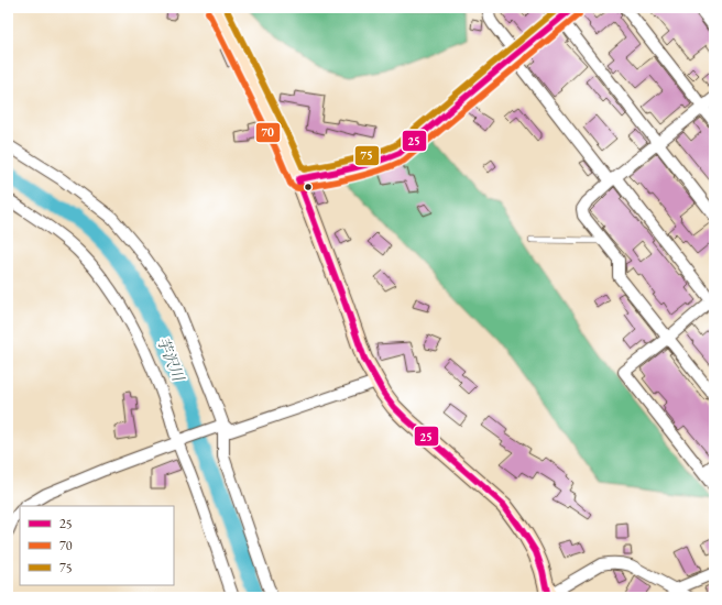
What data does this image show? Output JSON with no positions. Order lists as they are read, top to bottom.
{
  "water": ["芋沢川"],
  "lines": ["transit line 25", "transit line 75", "transit line 70"],
  "legend": ["25", "70", "75"]
}
